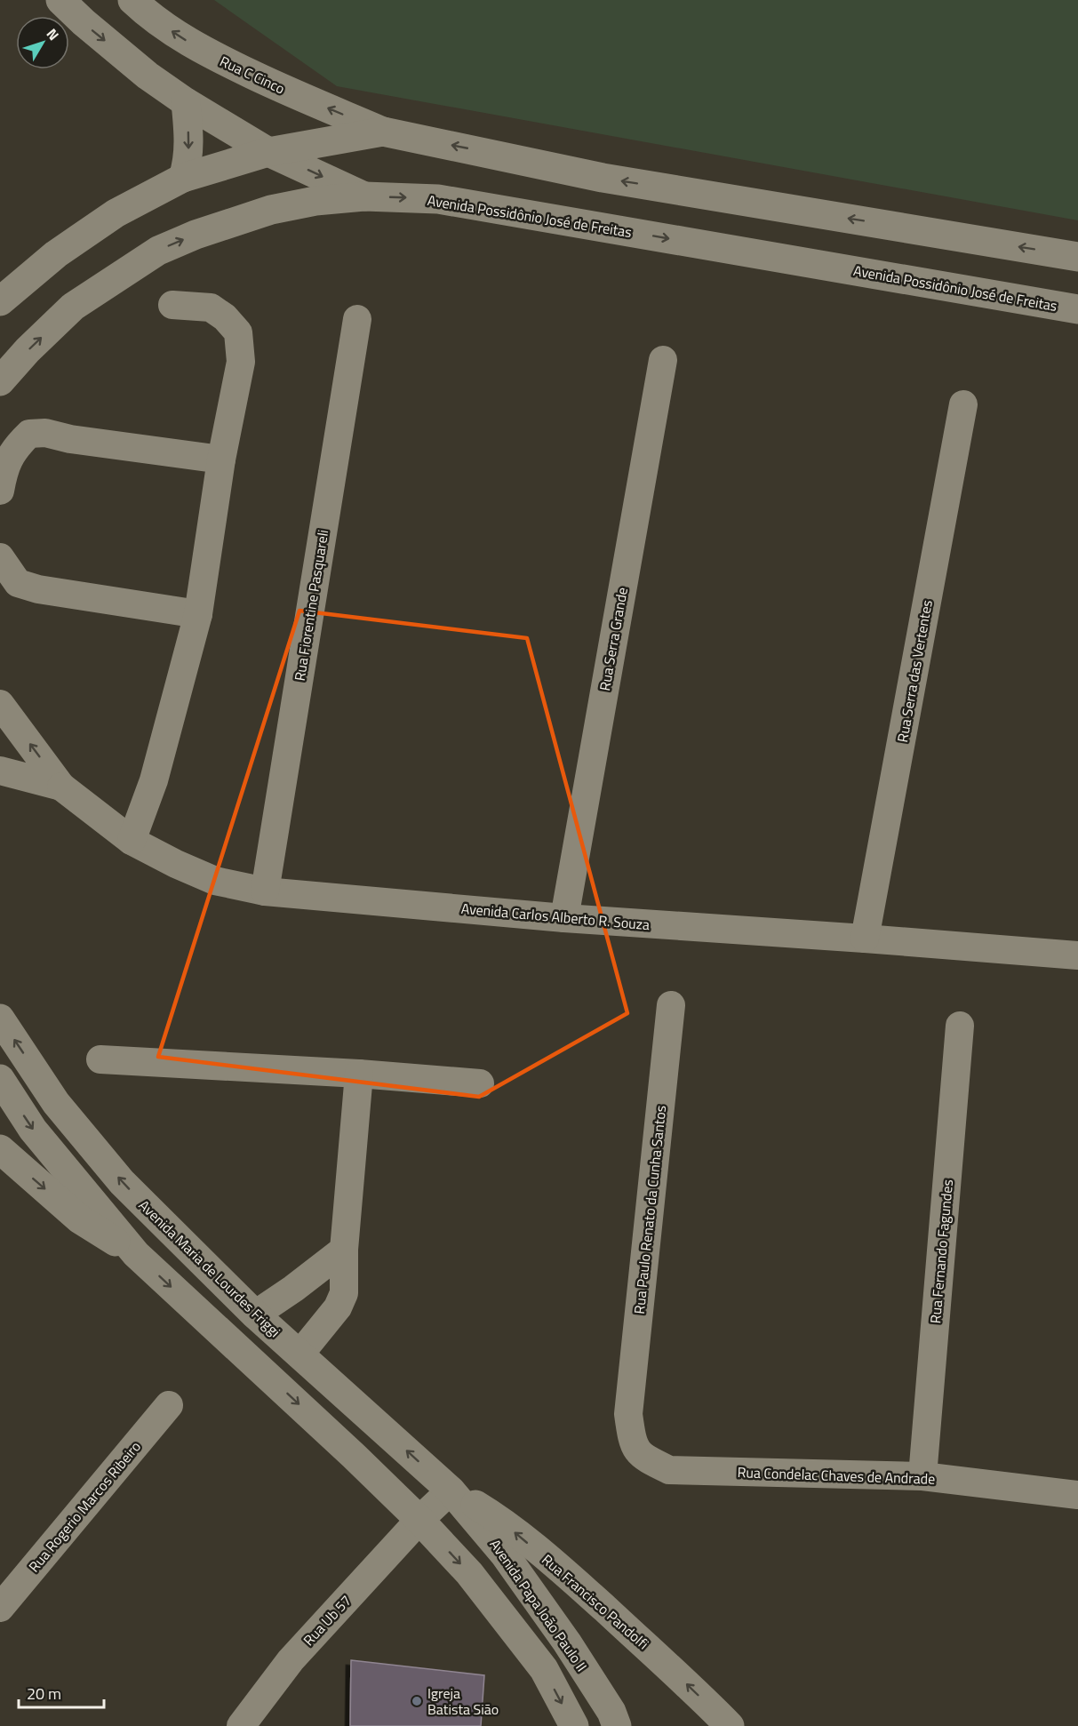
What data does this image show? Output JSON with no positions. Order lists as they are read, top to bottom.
{
  "streets": {
    "street": [
      "Rua C Cinco",
      "Avenida Possidônio José de Freitas",
      "Rua Fiorentine Pasquareli",
      "Rua Serra Grande",
      "Rua Serra das Vertentes",
      "Avenida Carlos Alberto R. Souza",
      "Rua Paulo Renato da Cunha Santos",
      "Rua Fernando Fagundes",
      "Avenida Maria de Lourdes Friggi",
      "Rua Condelac Chaves de Andrade",
      "Rua Rogerio Marcos Ribeiro",
      "Rua Francisco Pandolfi",
      "Avenida Papa João Paulo II",
      "Rua Ub 57"
    ]
  },
  "crossings": [
    ["Rua Fiorentine Pasquareli", "Avenida Carlos Alberto R. Souza"],
    ["Rua Serra Grande", "Avenida Carlos Alberto R. Souza"],
    ["Rua Serra das Vertentes", "Avenida Carlos Alberto R. Souza"],
    ["Rua Paulo Renato da Cunha Santos", "Rua Condelac Chaves de Andrade"],
    ["Rua Fernando Fagundes", "Rua Condelac Chaves de Andrade"],
    ["Avenida Maria de Lourdes Friggi", "Rua Francisco Pandolfi"],
    ["Avenida Maria de Lourdes Friggi", "Avenida Papa João Paulo II"],
    ["Avenida Maria de Lourdes Friggi", "Rua Ub 57"],
    ["Rua Francisco Pandolfi", "Avenida Papa João Paulo II"],
    ["Rua Francisco Pandolfi", "Rua Ub 57"],
    ["Avenida Papa João Paulo II", "Rua Ub 57"]
  ],
  "places": ["Igreja Batista Sião"],
  "scale_bar": "20 m",
  "north": "top right"
}
